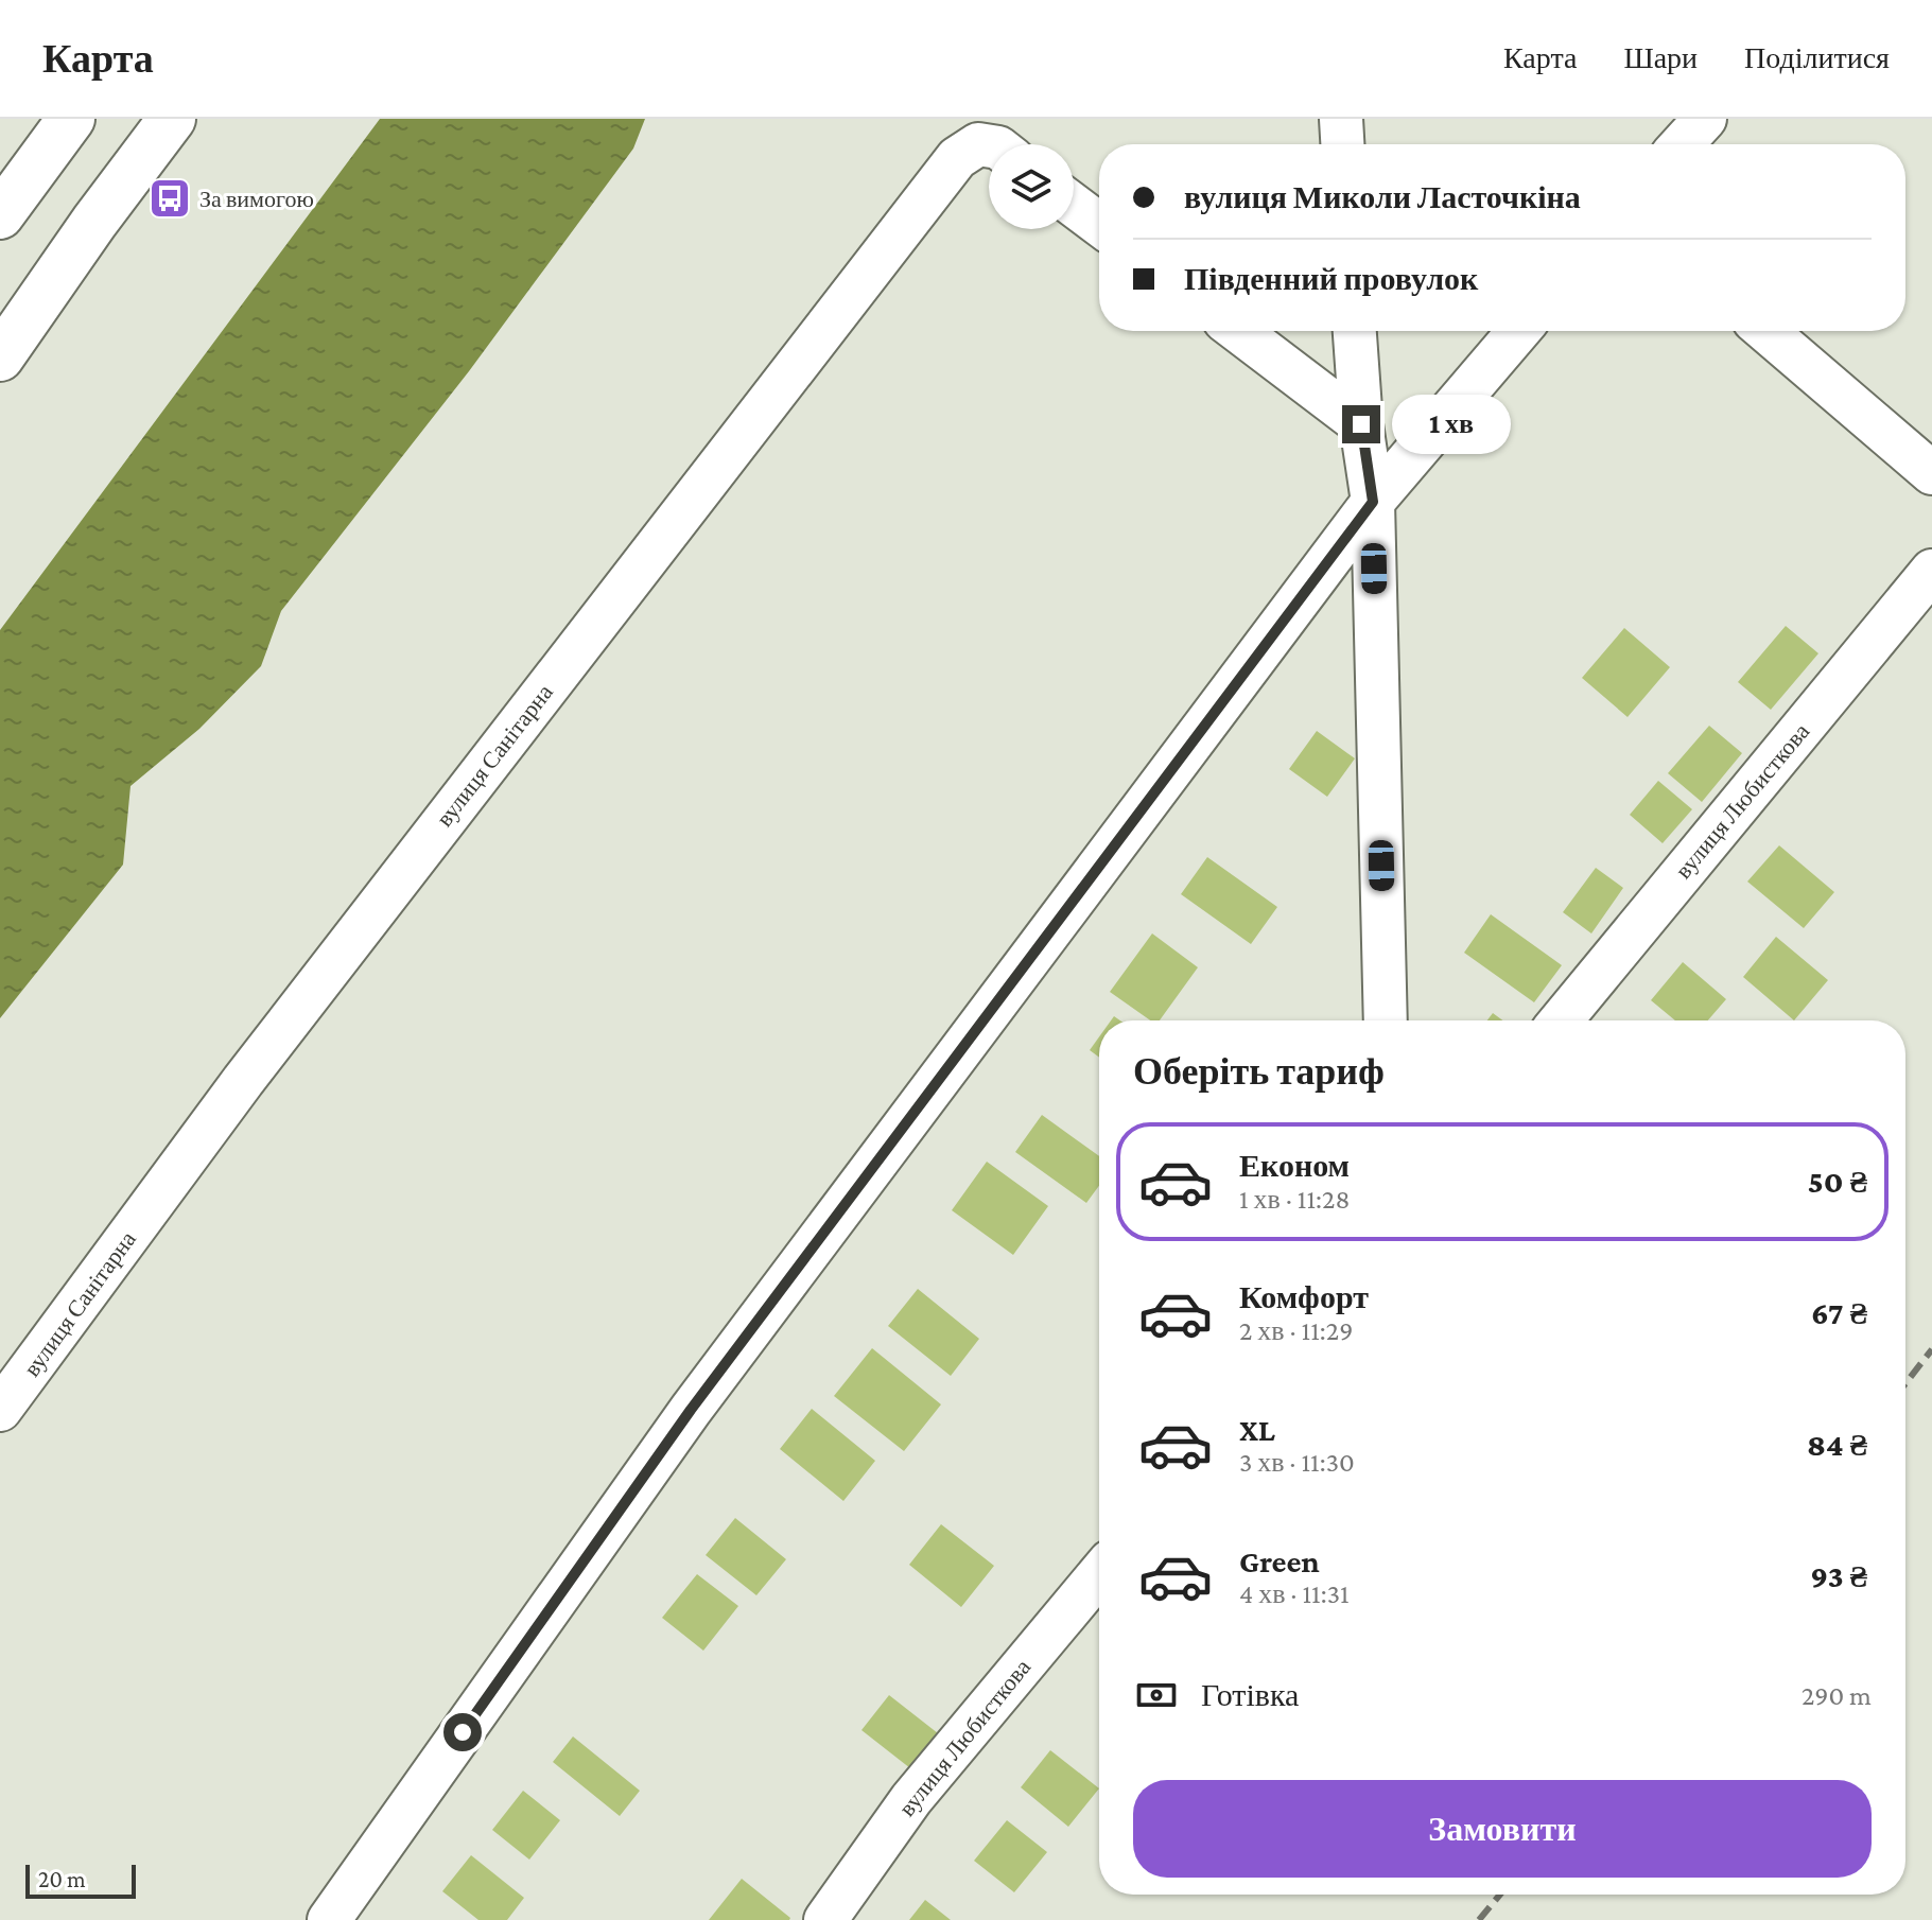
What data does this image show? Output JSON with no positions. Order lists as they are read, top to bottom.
{
  "streets": {
    "street": ["вулиця Санітарна", "вулиця Любисткова"]
  },
  "places": {
    "bus stop": ["За вимогою"]
  },
  "scale_bar": "20 m",
  "page": {
    "header": "Карта",
    "nav": ["Карта", "Шари", "Поділитися"],
    "banner": ["вулиця Миколи Ласточкіна", "Південний провулок"],
    "bubble": "1 хв",
    "heading": "Оберіть тариф",
    "list": [
      {
        "name": "Економ",
        "note": "1 хв · 11:28",
        "value": "50 ₴"
      },
      {
        "name": "Комфорт",
        "note": "2 хв · 11:29",
        "value": "67 ₴"
      },
      {
        "name": "XL",
        "note": "3 хв · 11:30",
        "value": "84 ₴"
      },
      {
        "name": "Green",
        "note": "4 хв · 11:31",
        "value": "93 ₴"
      }
    ],
    "pay": ["Готівка", "290 m"],
    "buttons": "Замовити",
    "scale": "20 m"
  }
}
